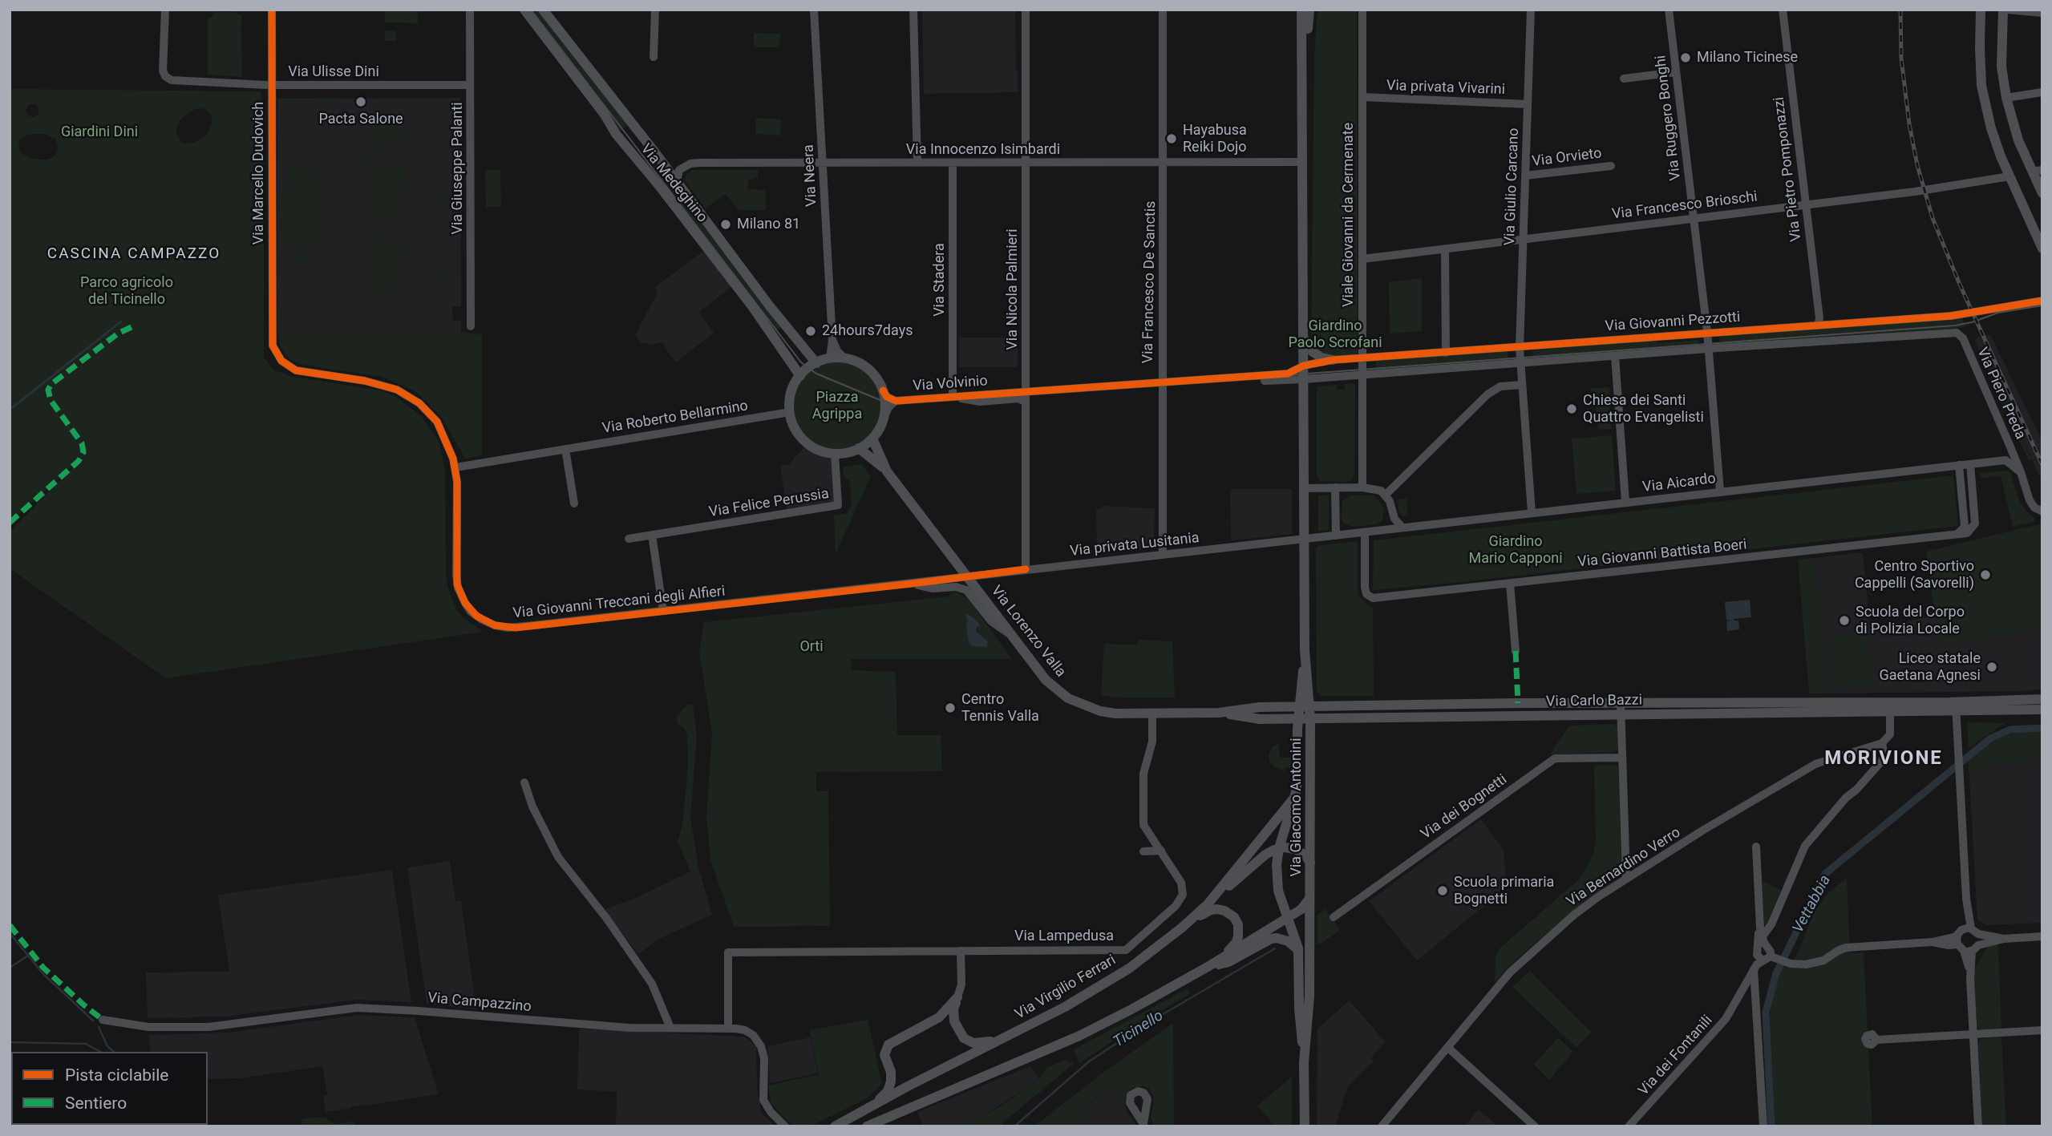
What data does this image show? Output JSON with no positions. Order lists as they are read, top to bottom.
{
  "streets": {
    "main road": [
      "Via Medeghino",
      "Via Lorenzo Valla",
      "Via Carlo Bazzi",
      "Via Giacomo Antonini",
      "Via Virgilio Ferrari"
    ],
    "street": [
      "Via Ulisse Dini",
      "Via privata Vivarini",
      "Via Ruggero Bonghi",
      "Via Innocenzo Isimbardi",
      "Via Orvieto",
      "Via Giuseppe Palanti",
      "Via Pietro Pomponazzi",
      "Via Marcello Dudovich",
      "Via Neera",
      "Via Giulio Carcano",
      "Via Francesco Brioschi",
      "Viale Giovanni da Cermenate",
      "Via Stadera",
      "Via Francesco De Sanctis",
      "Via Nicola Palmieri",
      "Via Giovanni Pezzotti",
      "Via Volvinio",
      "Via Piero Preda",
      "Via Roberto Bellarmino",
      "Via Aicardo",
      "Via Felice Perussia",
      "Via privata Lusitania",
      "Via Giovanni Battista Boeri",
      "Via Giovanni Treccani degli Alfieri",
      "Via dei Bognetti",
      "Via Bernardino Verro",
      "Via Lampedusa",
      "Via Campazzino",
      "Via dei Fontanili"
    ]
  },
  "crossings": [
    ["Via Ulisse Dini", "Via Giuseppe Palanti"],
    ["Via Ulisse Dini", "Via Marcello Dudovich"],
    ["Via privata Vivarini", "Via Giulio Carcano"],
    ["Via privata Vivarini", "Viale Giovanni da Cermenate"],
    ["Via Ruggero Bonghi", "Via Francesco Brioschi"],
    ["Via Ruggero Bonghi", "Via Giovanni Pezzotti"],
    ["Via Ruggero Bonghi", "Via Aicardo"],
    ["Via Innocenzo Isimbardi", "Via Neera"],
    ["Via Innocenzo Isimbardi", "Via Medeghino"],
    ["Via Innocenzo Isimbardi", "Via Stadera"],
    ["Via Innocenzo Isimbardi", "Via Francesco De Sanctis"],
    ["Via Innocenzo Isimbardi", "Via Nicola Palmieri"],
    ["Via Orvieto", "Via Giulio Carcano"],
    ["Via Pietro Pomponazzi", "Via Francesco Brioschi"],
    ["Via Pietro Pomponazzi", "Via Giovanni Pezzotti"],
    ["Via Marcello Dudovich", "Via Giovanni Treccani degli Alfieri"],
    ["Via Neera", "Via Medeghino"],
    ["Via Neera", "Via Volvinio"],
    ["Via Neera", "Via Roberto Bellarmino"],
    ["Via Neera", "Via Felice Perussia"],
    ["Via Neera", "Via Lorenzo Valla"],
    ["Via Medeghino", "Via Volvinio"],
    ["Via Medeghino", "Via Roberto Bellarmino"],
    ["Via Medeghino", "Via Felice Perussia"],
    ["Via Medeghino", "Via Lorenzo Valla"],
    ["Via Giulio Carcano", "Via Francesco Brioschi"],
    ["Via Giulio Carcano", "Via Giovanni Pezzotti"],
    ["Via Francesco Brioschi", "Viale Giovanni da Cermenate"],
    ["Viale Giovanni da Cermenate", "Via Giovanni Pezzotti"],
    ["Via Stadera", "Via Volvinio"],
    ["Via Francesco De Sanctis", "Via Volvinio"],
    ["Via Francesco De Sanctis", "Via privata Lusitania"],
    ["Via Nicola Palmieri", "Via Volvinio"],
    ["Via Nicola Palmieri", "Via privata Lusitania"],
    ["Via Giovanni Pezzotti", "Via Volvinio"],
    ["Via Giovanni Pezzotti", "Via Piero Preda"],
    ["Via Volvinio", "Via Roberto Bellarmino"],
    ["Via Volvinio", "Via Felice Perussia"],
    ["Via Volvinio", "Via Lorenzo Valla"],
    ["Via Roberto Bellarmino", "Via Felice Perussia"],
    ["Via Roberto Bellarmino", "Via Giovanni Treccani degli Alfieri"],
    ["Via Roberto Bellarmino", "Via Lorenzo Valla"],
    ["Via Aicardo", "Via Giovanni Battista Boeri"],
    ["Via Felice Perussia", "Via Lorenzo Valla"],
    ["Via privata Lusitania", "Via Giovanni Treccani degli Alfieri"],
    ["Via privata Lusitania", "Via Lorenzo Valla"],
    ["Via Giovanni Treccani degli Alfieri", "Via Lorenzo Valla"],
    ["Via Lorenzo Valla", "Via Lampedusa"],
    ["Via Carlo Bazzi", "Via Giacomo Antonini"],
    ["Via Giacomo Antonini", "Via Virgilio Ferrari"],
    ["Via Lampedusa", "Via Campazzino"]
  ],
  "districts": ["CASCINA CAMPAZZO", "MORIVIONE"],
  "water": ["Vettabbia", "Ticinello"],
  "parks": [
    "Giardini Dini",
    "Parco agricolo del Ticinello",
    "Giardino Paolo Scrofani",
    "Piazza Agrippa",
    "Giardino Mario Capponi",
    "Orti"
  ],
  "places": [
    "Milano Ticinese",
    "Pacta Salone",
    "Hayabusa Reiki Dojo",
    "Milano 81",
    "24hours7days",
    "Chiesa dei Santi Quattro Evangelisti",
    "Centro Sportivo Cappelli (Savorelli)",
    "Scuola del Corpo di Polizia Locale",
    "Liceo statale Gaetana Agnesi",
    "Centro Tennis Valla",
    "Scuola primaria Bognetti"
  ],
  "legend": ["Pista ciclabile", "Sentiero"]
}
